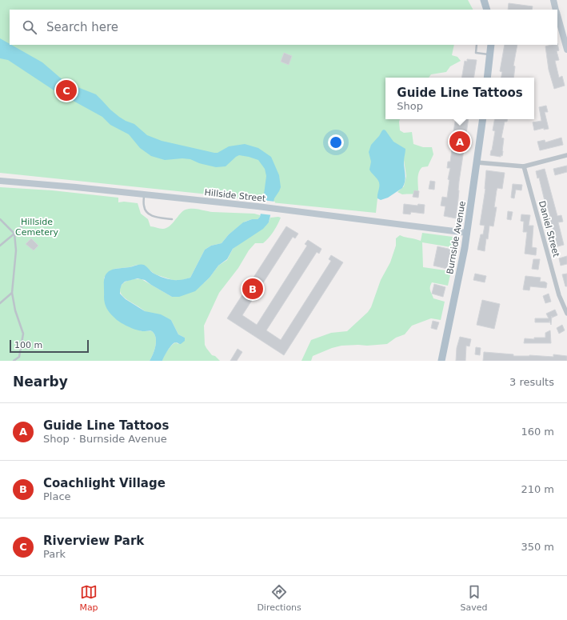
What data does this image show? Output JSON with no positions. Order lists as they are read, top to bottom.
{
  "streets": {
    "main road": ["Hillside Street", "Burnside Avenue"],
    "street": ["Daniel Street"]
  },
  "crossings": [
    ["Hillside Street", "Burnside Avenue"]
  ],
  "parks": ["Hillside Cemetery"],
  "scale_bar": "100 m",
  "page": {
    "search": "Search here",
    "popup": ["Guide Line Tattoos", "Shop"],
    "pins": ["C", "A", "B"],
    "scale": "100 m",
    "heading": ["Nearby", "3 results"],
    "list": [
      {
        "mark": "A",
        "name": "Guide Line Tattoos",
        "note": "Shop · Burnside Avenue",
        "value": "160 m"
      },
      {
        "mark": "B",
        "name": "Coachlight Village",
        "note": "Place",
        "value": "210 m"
      },
      {
        "mark": "C",
        "name": "Riverview Park",
        "note": "Park",
        "value": "350 m"
      }
    ],
    "nav": ["Map", "Directions", "Saved"]
  }
}
